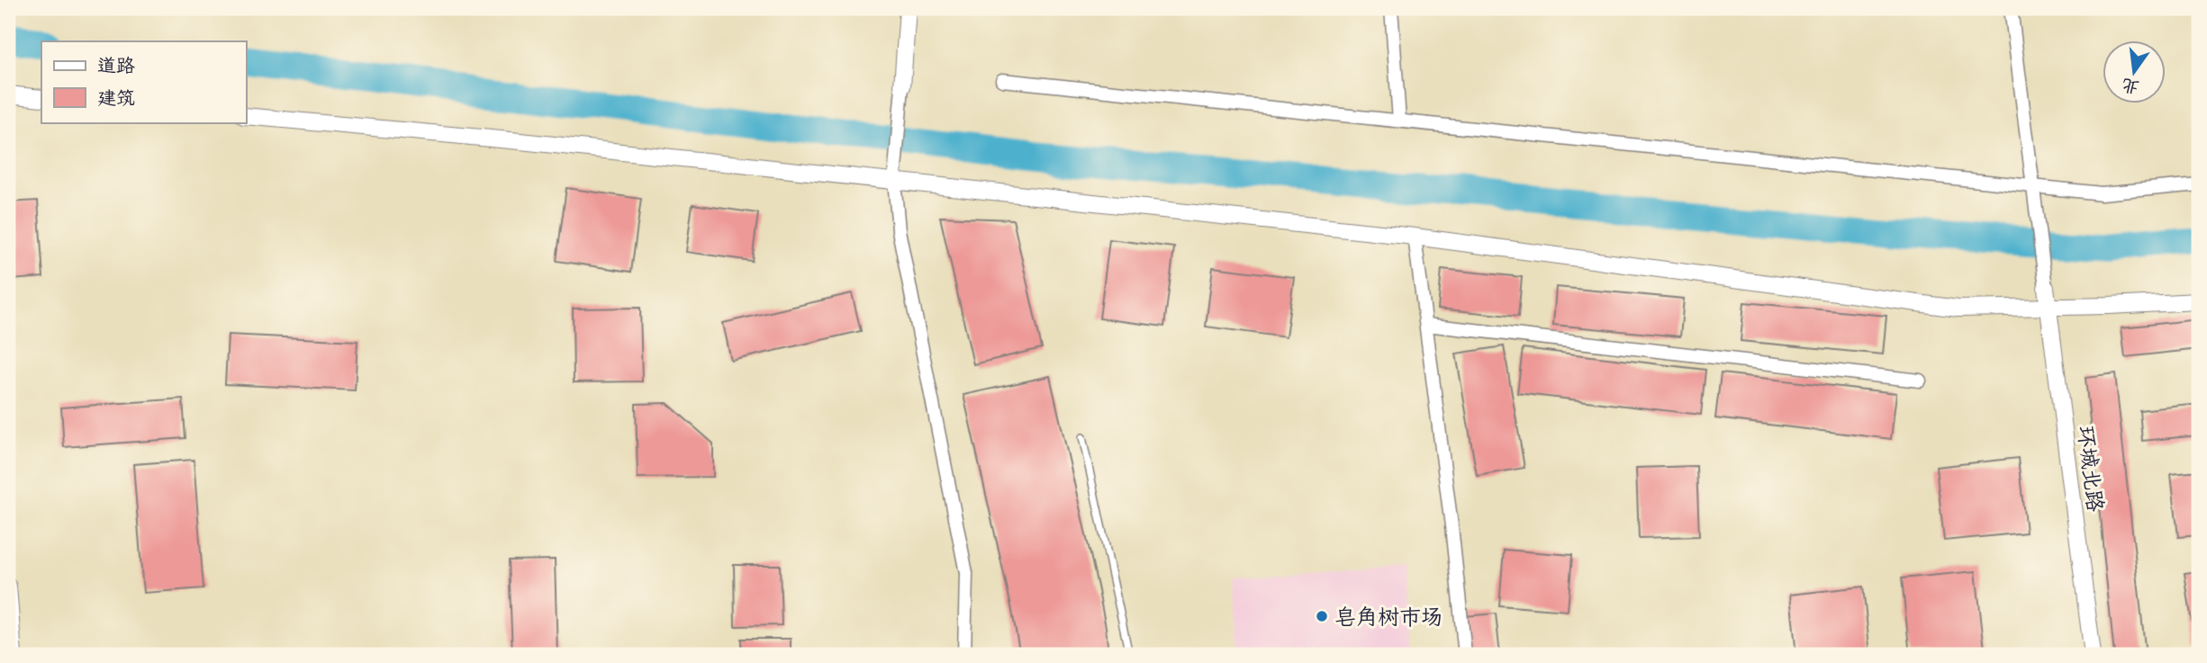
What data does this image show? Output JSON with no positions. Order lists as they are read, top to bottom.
{
  "streets": {
    "street": ["环城北路"]
  },
  "places": ["皂角树市场"],
  "legend": ["道路", "建筑"],
  "north": "bottom"
}
